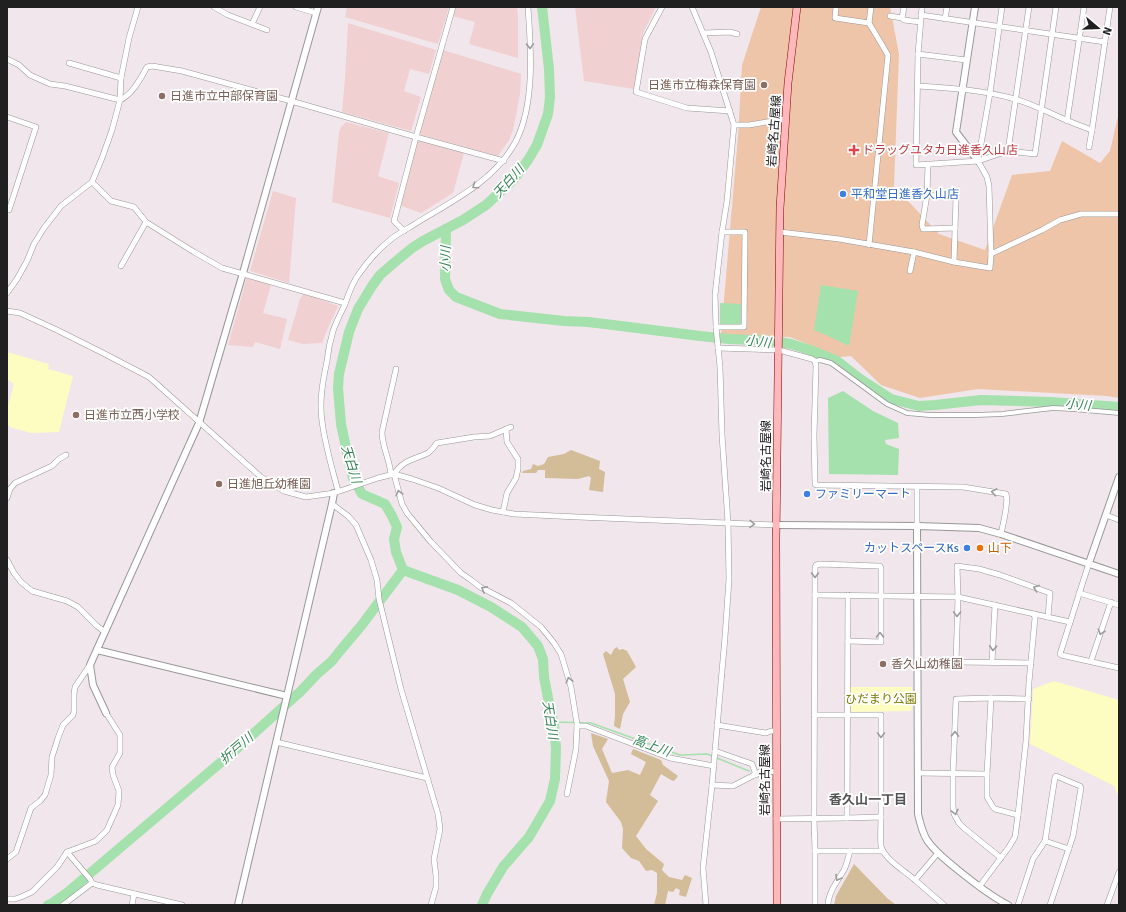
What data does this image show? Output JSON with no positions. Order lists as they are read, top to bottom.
{
  "streets": {
    "main road": ["岩崎名古屋線"]
  },
  "districts": ["香久山一丁目"],
  "water": [
    "天白川",
    "小川",
    "高上川",
    "折戸川"
  ],
  "parks": ["ひだまり公園"],
  "places": {
    "other": [
      "日進市立梅森保育園",
      "日進市立中部保育園",
      "平和堂日進香久山店",
      "日進市立西小学校",
      "日進旭丘幼稚園",
      "ファミリーマート",
      "カットスペースKs",
      "山下",
      "香久山幼稚園"
    ],
    "health": ["ドラッグユタカ日進香久山店"]
  },
  "north": "right"
}
